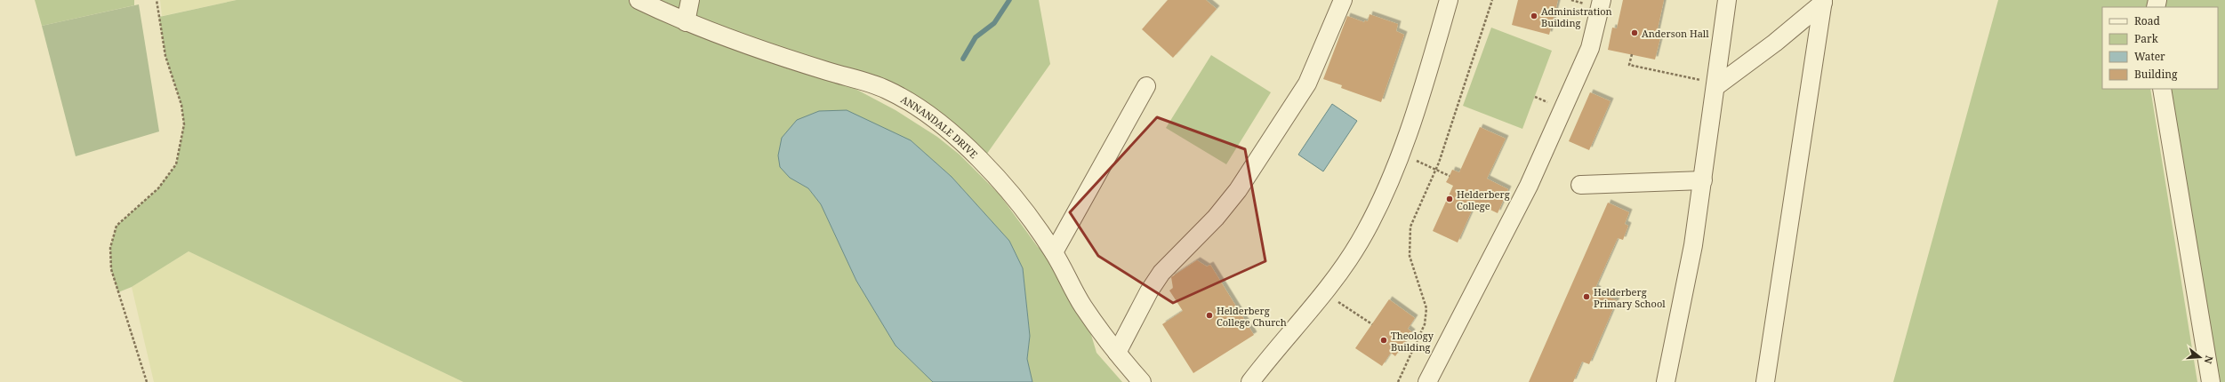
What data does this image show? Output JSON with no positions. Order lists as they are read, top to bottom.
{
  "streets": {
    "street": ["ANNANDALE DRIVE"]
  },
  "places": [
    "Administration Building",
    "Anderson Hall",
    "Helderberg College",
    "Helderberg Primary School",
    "Helderberg College Church",
    "Theology Building"
  ],
  "legend": [
    "Road",
    "Park",
    "Water",
    "Building"
  ],
  "north": "right"
}
